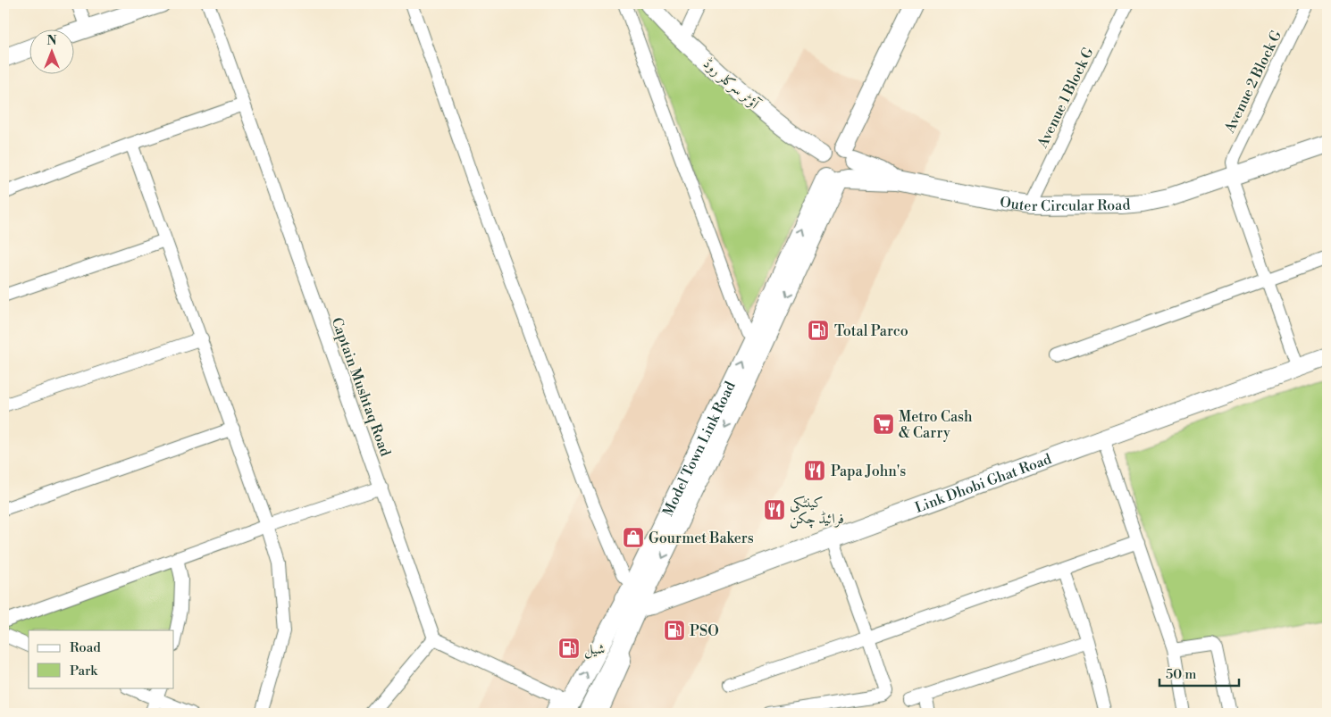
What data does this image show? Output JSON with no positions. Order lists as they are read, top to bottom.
{
  "streets": {
    "street": [
      "Avenue 2 Block G",
      "آؤٹر سرکلر روڈ",
      "Avenue 1 Block G",
      "Outer Circular Road",
      "Captain Mushtaq Road",
      "Model Town Link Road",
      "Link Dhobi Ghat Road"
    ]
  },
  "crossings": [
    ["Avenue 2 Block G", "Outer Circular Road"],
    ["آؤٹر سرکلر روڈ", "Outer Circular Road"],
    ["آؤٹر سرکلر روڈ", "Model Town Link Road"],
    ["Avenue 1 Block G", "Outer Circular Road"],
    ["Outer Circular Road", "Model Town Link Road"],
    ["Model Town Link Road", "Link Dhobi Ghat Road"]
  ],
  "places": {
    "fuel station": ["Total Parco", "PSO", "شیل"],
    "supermarket": ["Metro Cash & Carry"],
    "restaurant": ["Papa John's", "کینٹکی فرائیڈ چکن"],
    "shop": ["Gourmet Bakers"]
  },
  "legend": ["Road", "Park"],
  "scale_bar": "50 m",
  "north": "top"
}
